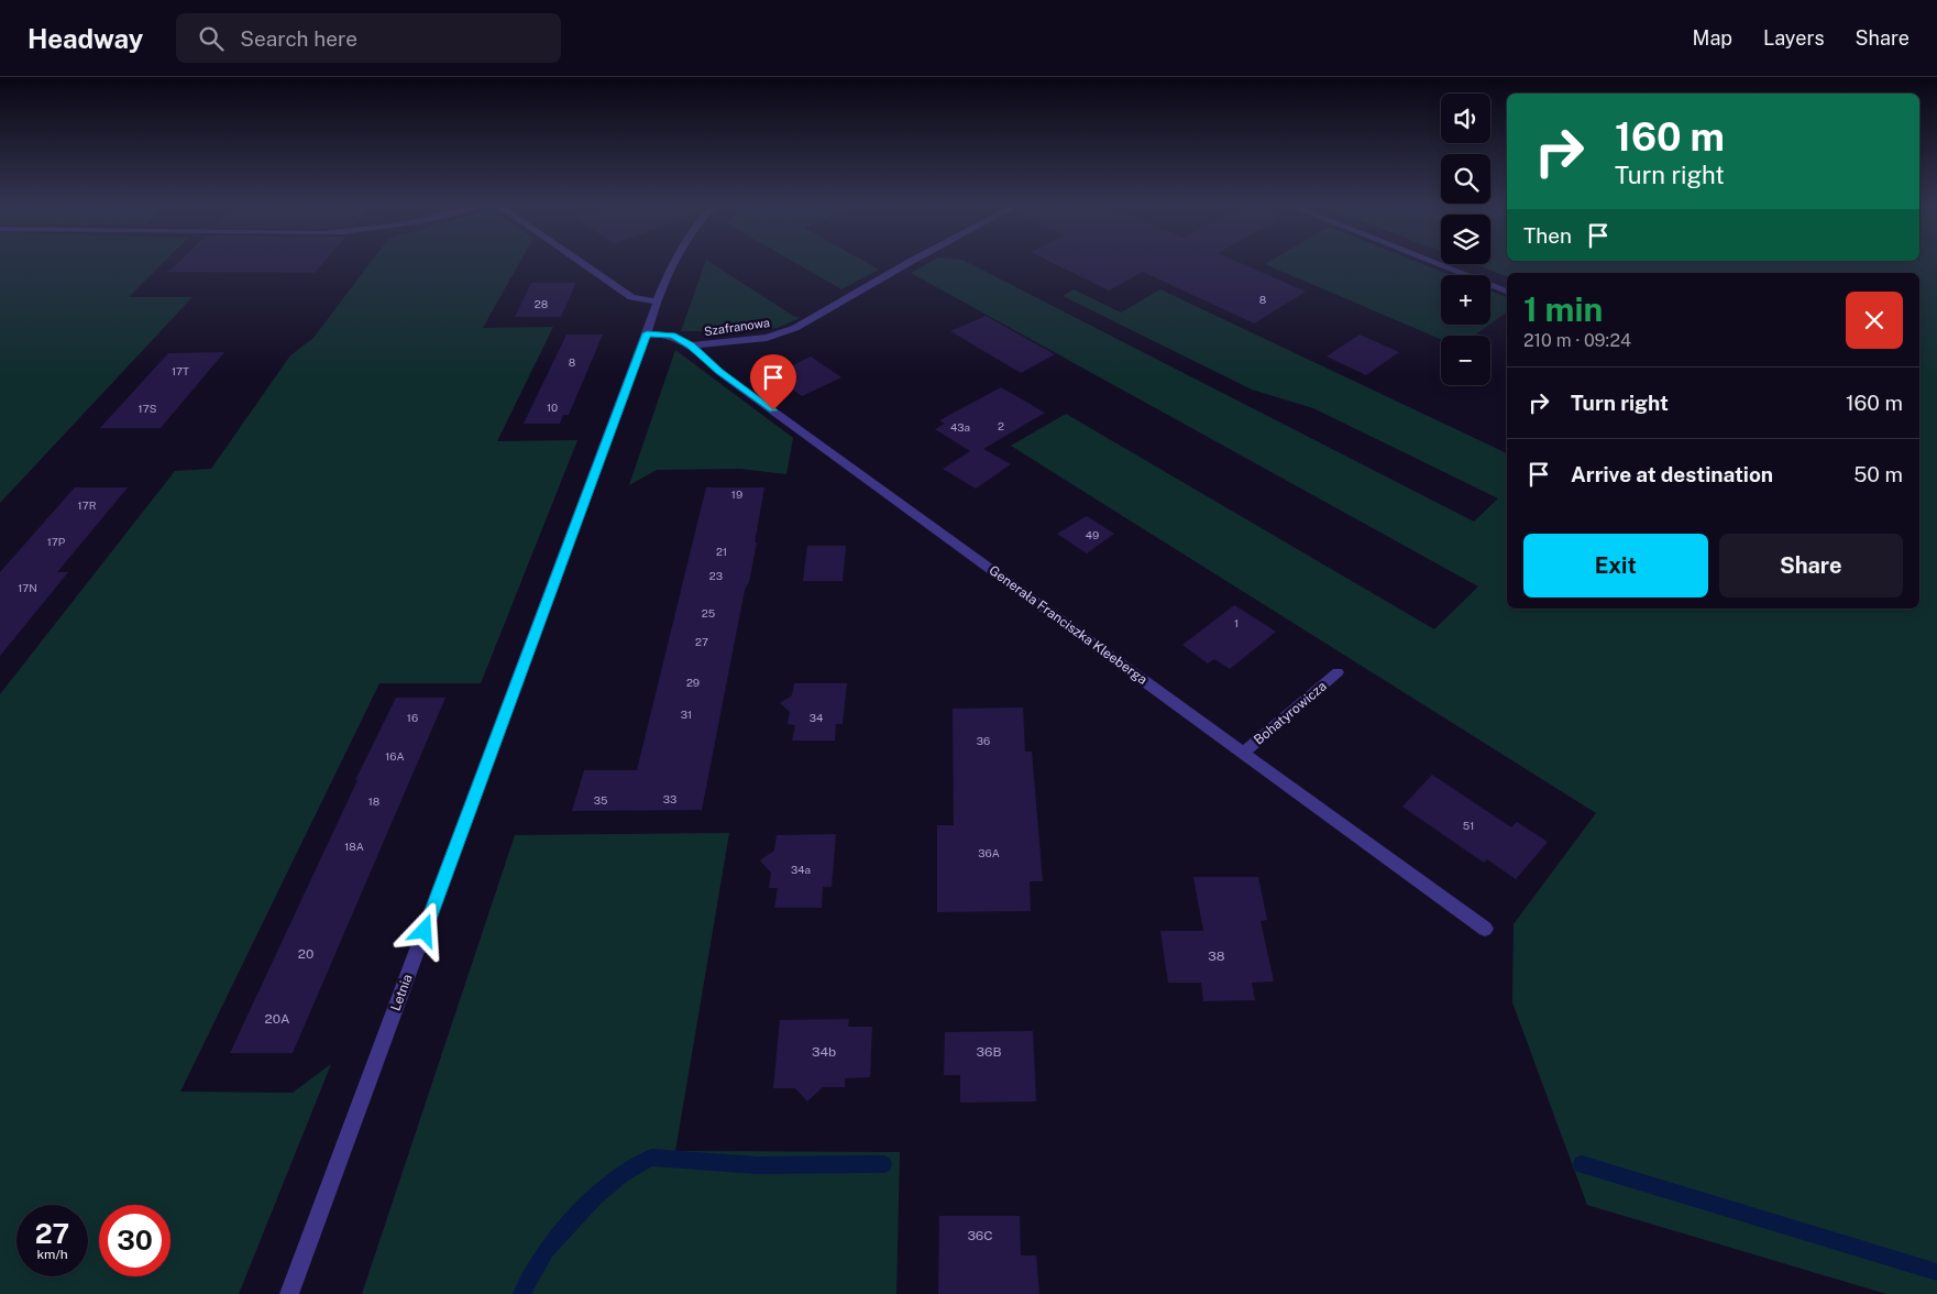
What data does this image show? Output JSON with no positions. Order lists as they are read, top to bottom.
{
  "streets": {
    "street": [
      "Szafranowa",
      "Generała Franciszka Kleeberga",
      "Bohatyrowicza",
      "Letnia"
    ]
  },
  "crossings": [
    ["Szafranowa", "Generała Franciszka Kleeberga"],
    ["Generała Franciszka Kleeberga", "Bohatyrowicza"],
    ["Generała Franciszka Kleeberga", "Letnia"]
  ],
  "house_numbers": [
    "8",
    "28",
    "8",
    "17T",
    "10",
    "17S",
    "2",
    "43a",
    "19",
    "17R",
    "49",
    "17P",
    "21",
    "23",
    "17N",
    "25",
    "1",
    "27",
    "29",
    "31",
    "16",
    "34",
    "36",
    "16A",
    "33",
    "35",
    "18",
    "51",
    "18A",
    "36A",
    "34a",
    "20",
    "38",
    "20A",
    "34b",
    "36B",
    "36C"
  ],
  "page": {
    "header": "Headway",
    "search": "Search here",
    "nav": ["Map", "Layers", "Share"],
    "map_buttons": ["+", "−"],
    "turn": ["160 m", "Turn right"],
    "then": "Then",
    "heading": ["1 min", "210 m · 09:24"],
    "list": [
      {
        "name": "Turn right",
        "value": "160 m"
      },
      {
        "name": "Arrive at destination",
        "value": "50 m"
      }
    ],
    "buttons": ["Exit", "Share"],
    "speed": "27 km/h",
    "limit": "30"
  }
}
